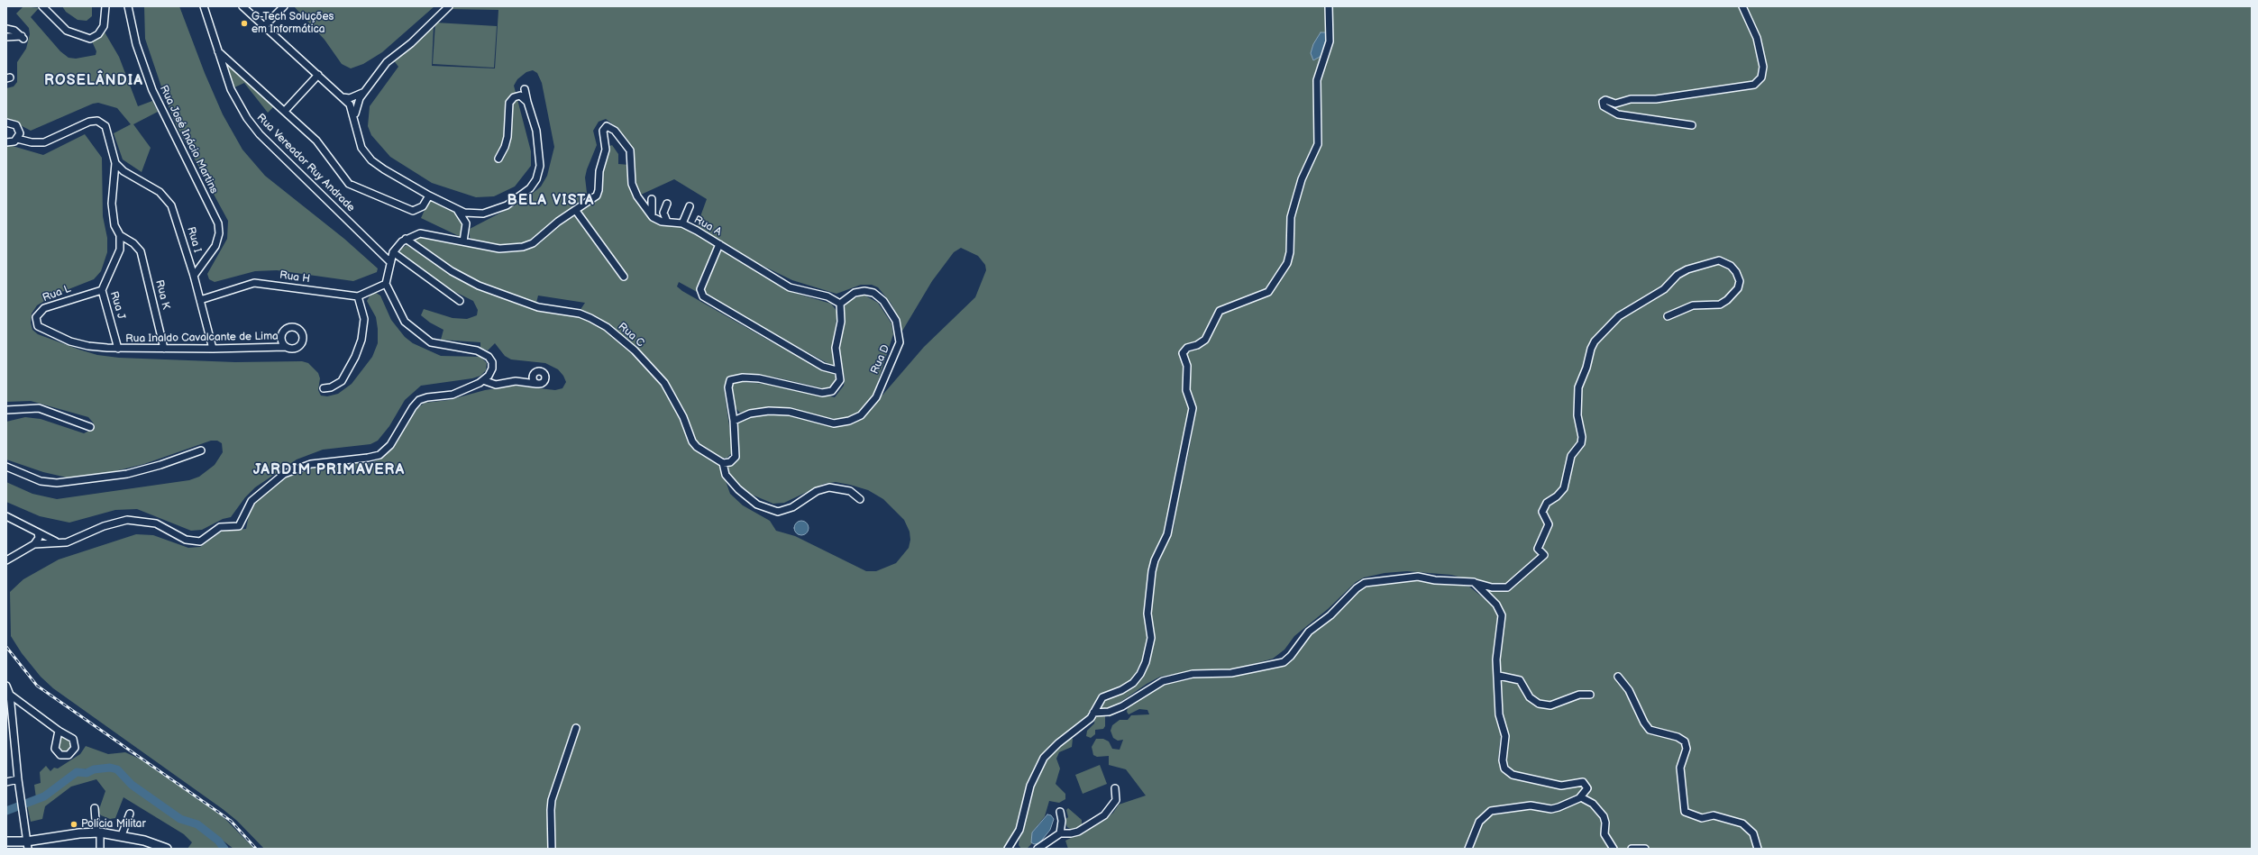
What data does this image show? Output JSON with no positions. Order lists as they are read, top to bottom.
{
  "streets": {
    "street": [
      "Rua José Inácio Martins",
      "Rua Vereador Ruy Andrade",
      "Rua A",
      "Rua I",
      "Rua H",
      "Rua L",
      "Rua K",
      "Rua J",
      "Rua C",
      "Rua Inaldo Cavalcante de Lima",
      "Rua D"
    ]
  },
  "crossings": [
    ["Rua José Inácio Martins", "Rua I"],
    ["Rua A", "Rua D"],
    ["Rua I", "Rua H"],
    ["Rua I", "Rua Inaldo Cavalcante de Lima"],
    ["Rua L", "Rua J"],
    ["Rua L", "Rua Inaldo Cavalcante de Lima"],
    ["Rua K", "Rua Inaldo Cavalcante de Lima"],
    ["Rua J", "Rua Inaldo Cavalcante de Lima"]
  ],
  "districts": ["ROSELÂNDIA", "BELA VISTA", "JARDIM PRIMAVERA"],
  "places": ["G-Tech Soluções em Informática", "Polícia Militar"]
}
